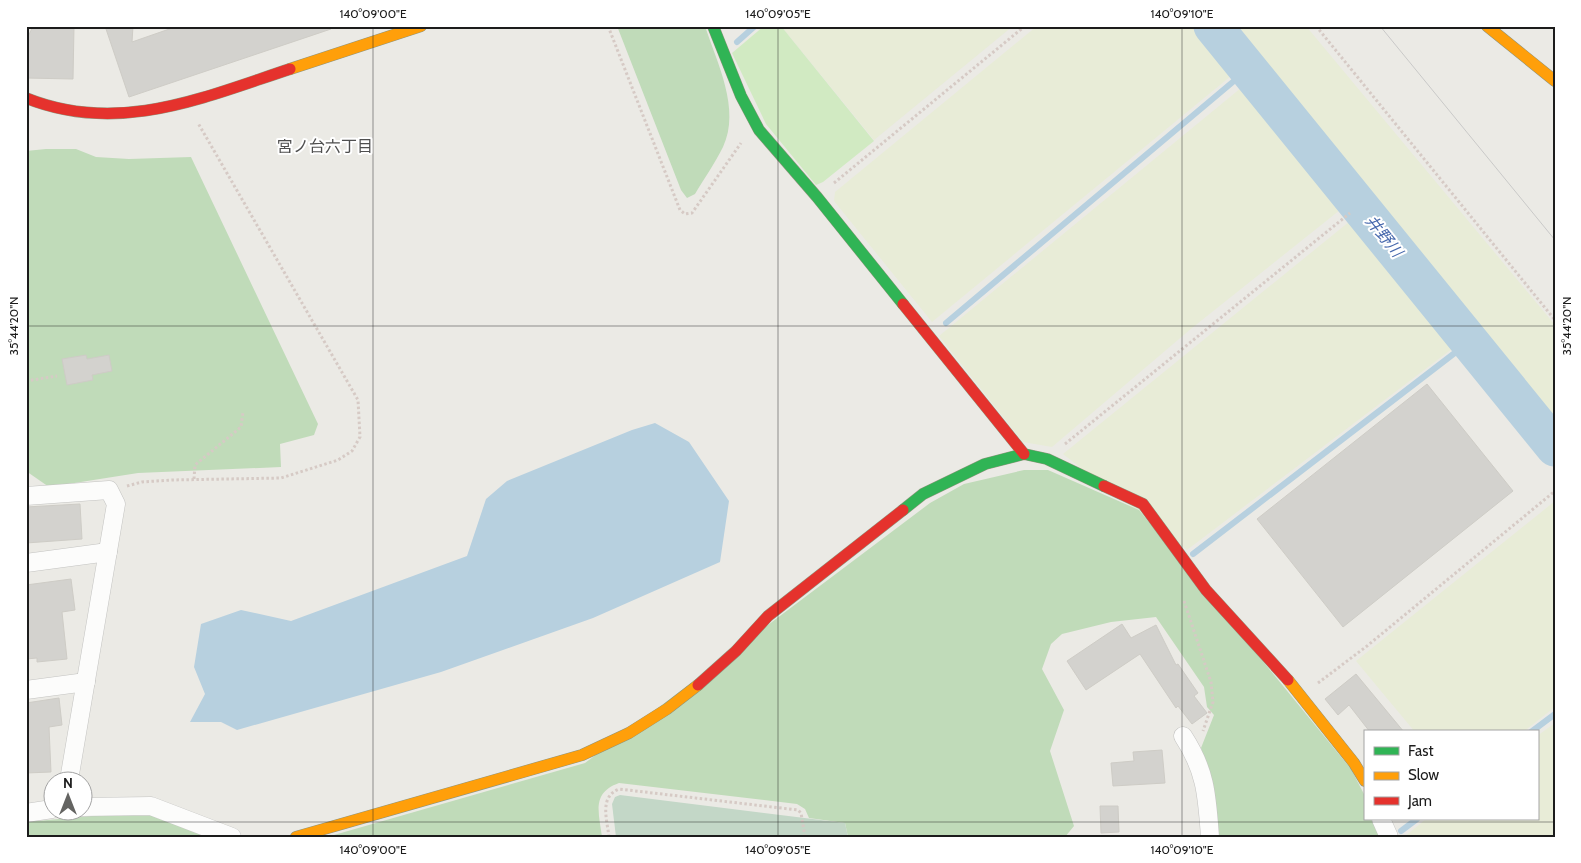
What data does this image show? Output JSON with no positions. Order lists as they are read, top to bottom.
{
  "districts": ["宮ノ台六丁目"],
  "water": ["井野川"],
  "legend": ["Fast", "Slow", "Jam"],
  "north": "top",
  "coordinates": [
    "140°09'00\"E",
    "140°09'05\"E",
    "140°09'10\"E",
    "35°44'20\"N"
  ]
}
